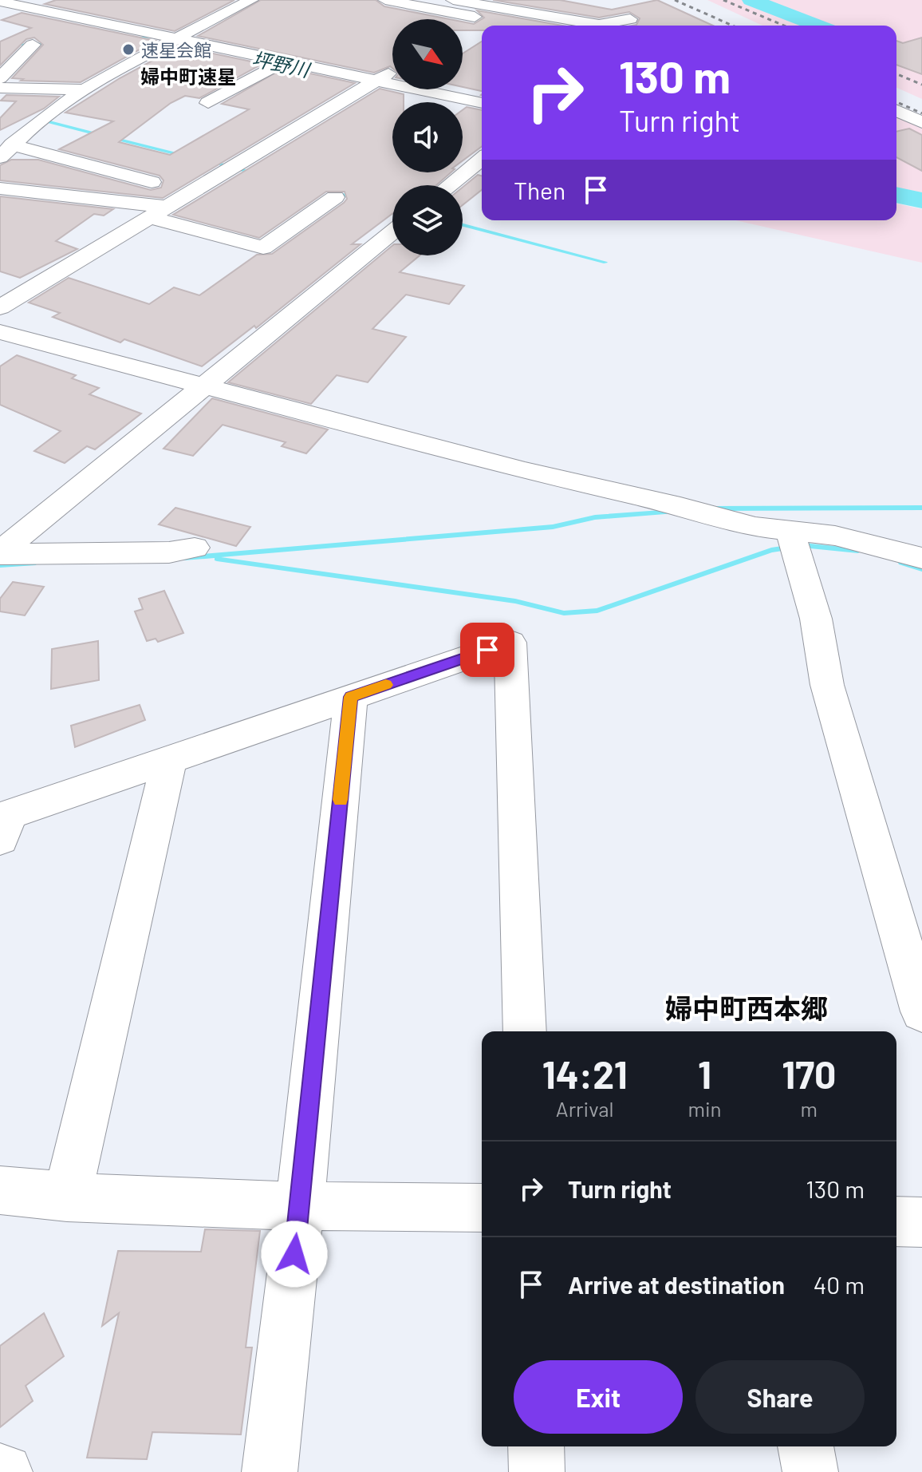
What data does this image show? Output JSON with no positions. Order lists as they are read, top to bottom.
{
  "districts": ["婦中町速星", "婦中町西本郷"],
  "water": ["坪野川"],
  "places": ["速星会館"],
  "north": "bottom right",
  "page": {
    "turn": ["130 m", "Turn right"],
    "then": "Then",
    "eta": [
      "14:21",
      "Arrival",
      "1",
      "min",
      "170",
      "m"
    ],
    "list": [
      {
        "name": "Turn right",
        "value": "130 m"
      },
      {
        "name": "Arrive at destination",
        "value": "40 m"
      }
    ],
    "buttons": ["Exit", "Share"]
  }
}
